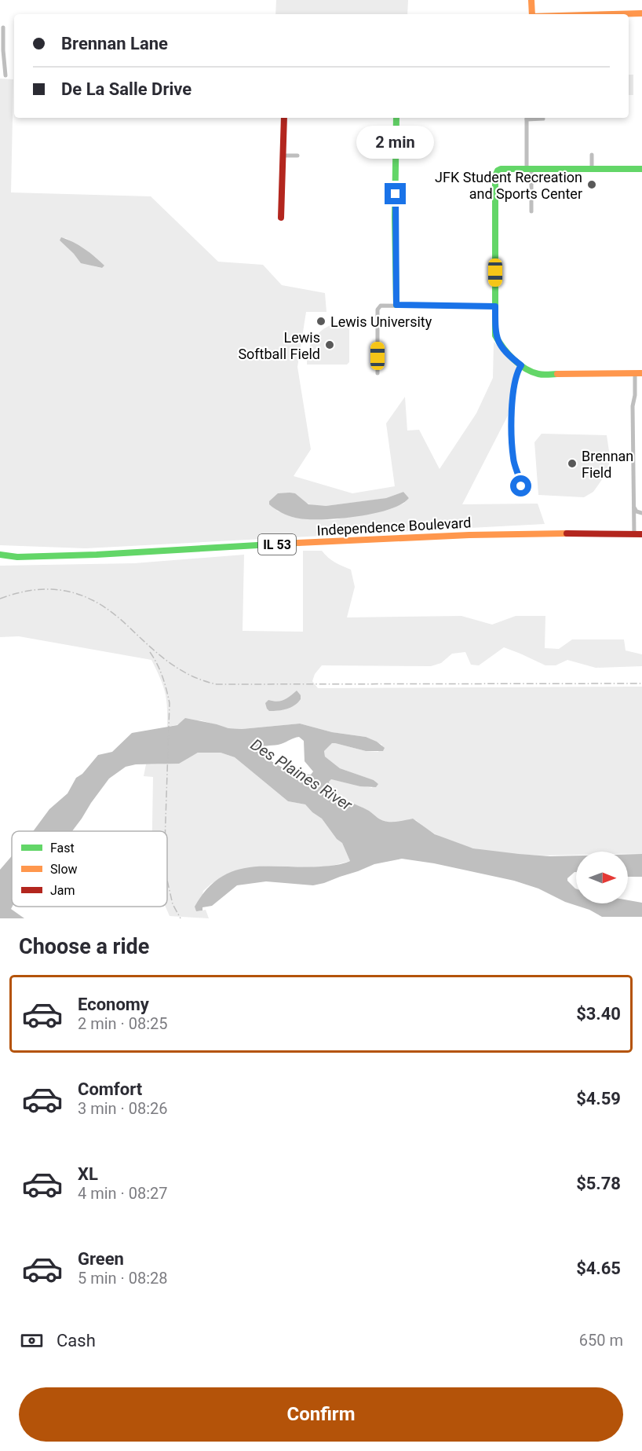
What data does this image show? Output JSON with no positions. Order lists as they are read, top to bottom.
{
  "streets": {
    "street": ["Independence Boulevard", "IL 53"]
  },
  "water": ["Des Plaines River"],
  "places": [
    "JFK Student Recreation and Sports Center",
    "Lewis University",
    "Lewis Softball Field",
    "Brennan Field"
  ],
  "legend": ["Fast", "Slow", "Jam"],
  "north": "right",
  "page": {
    "banner": ["Brennan Lane", "De La Salle Drive"],
    "bubble": "2 min",
    "heading": "Choose a ride",
    "list": [
      {
        "name": "Economy",
        "note": "2 min · 08:25",
        "value": "$3.40"
      },
      {
        "name": "Comfort",
        "note": "3 min · 08:26",
        "value": "$4.59"
      },
      {
        "name": "XL",
        "note": "4 min · 08:27",
        "value": "$5.78"
      },
      {
        "name": "Green",
        "note": "5 min · 08:28",
        "value": "$4.65"
      }
    ],
    "pay": ["Cash", "650 m"],
    "buttons": "Confirm"
  }
}
